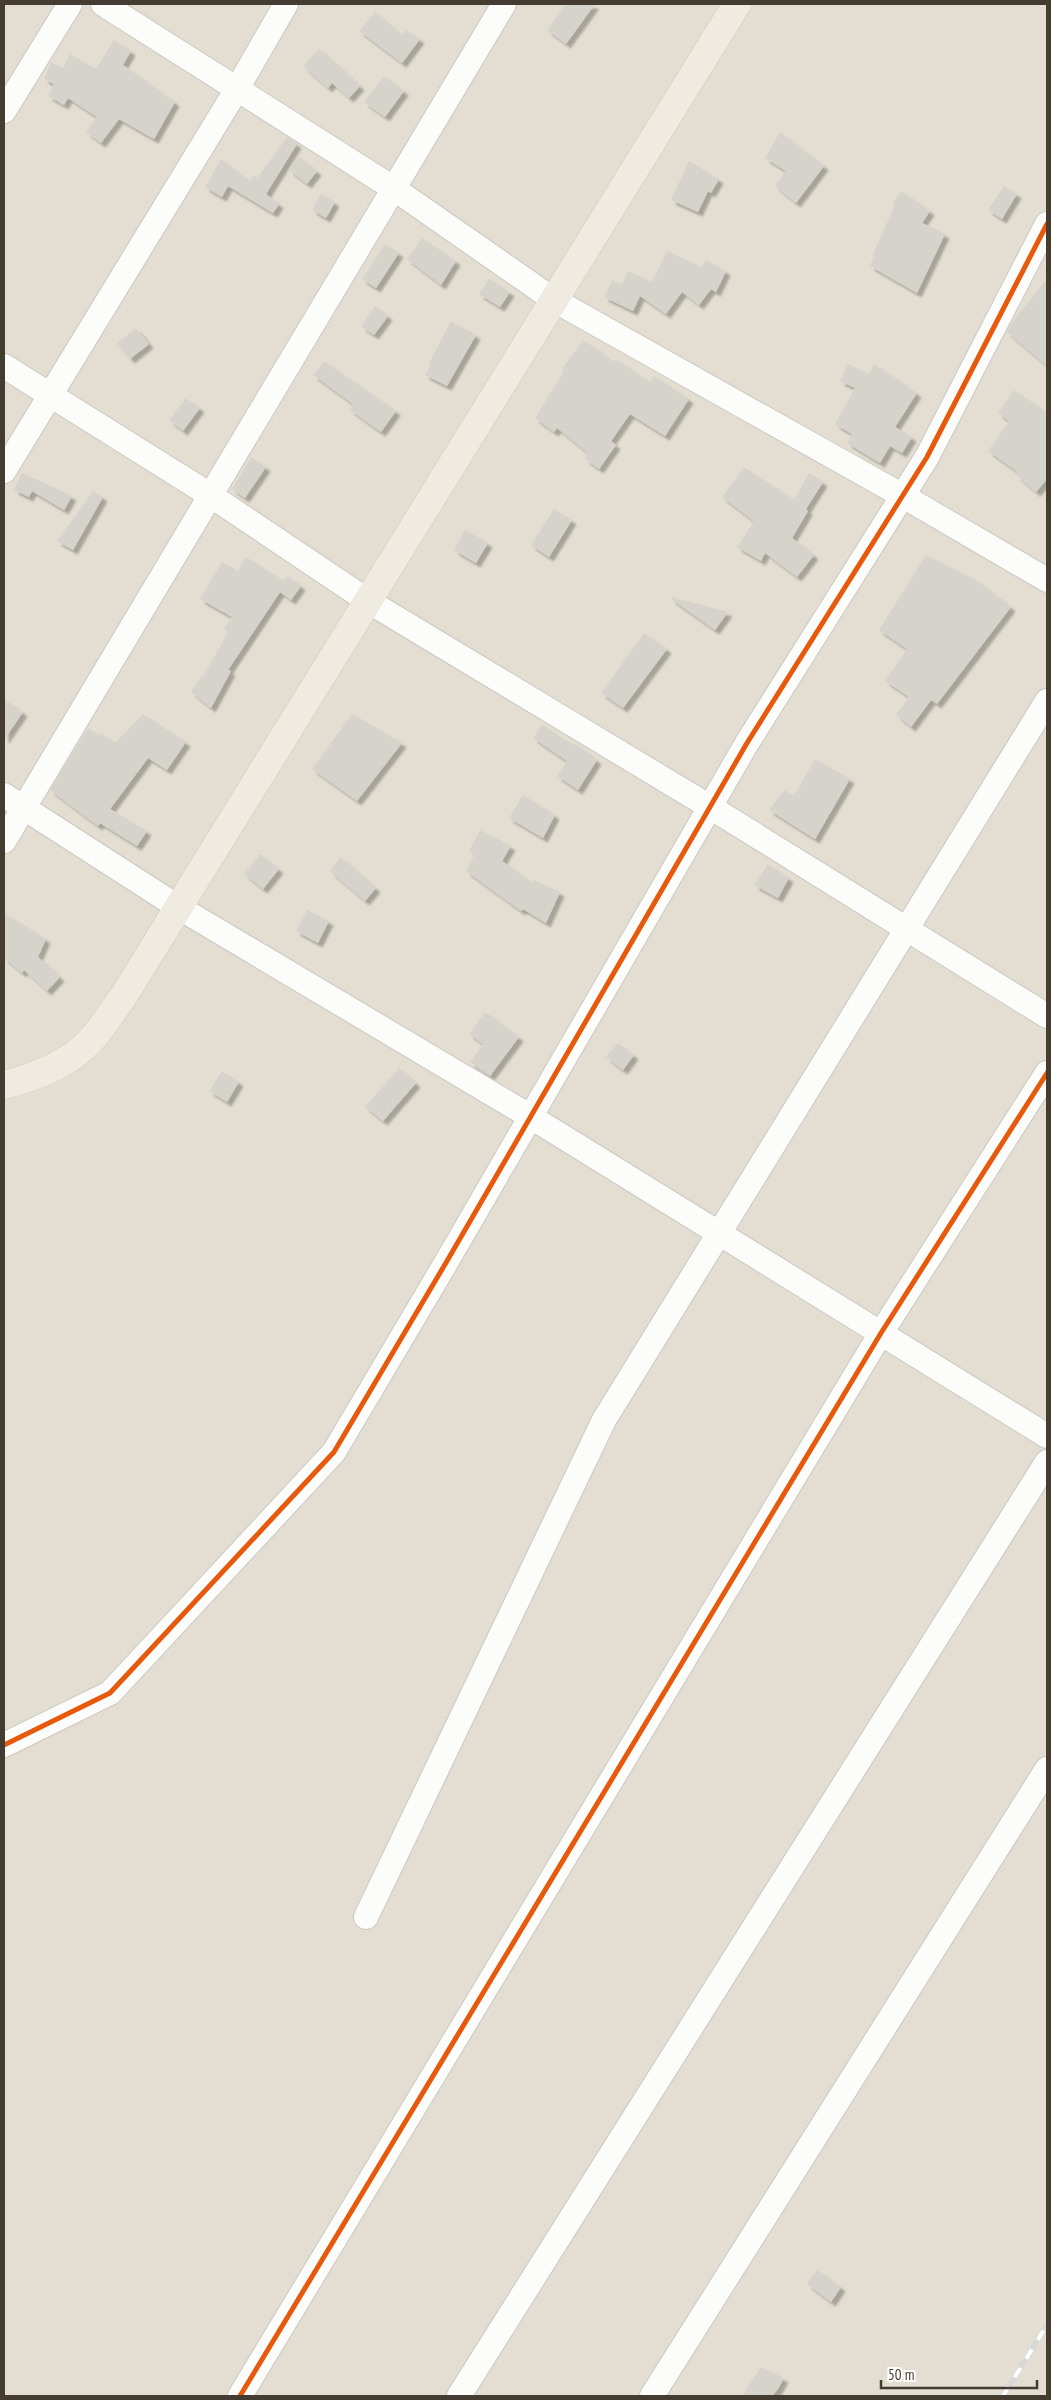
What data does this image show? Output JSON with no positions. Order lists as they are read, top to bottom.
{
  "scale_bar": "50 m"
}
